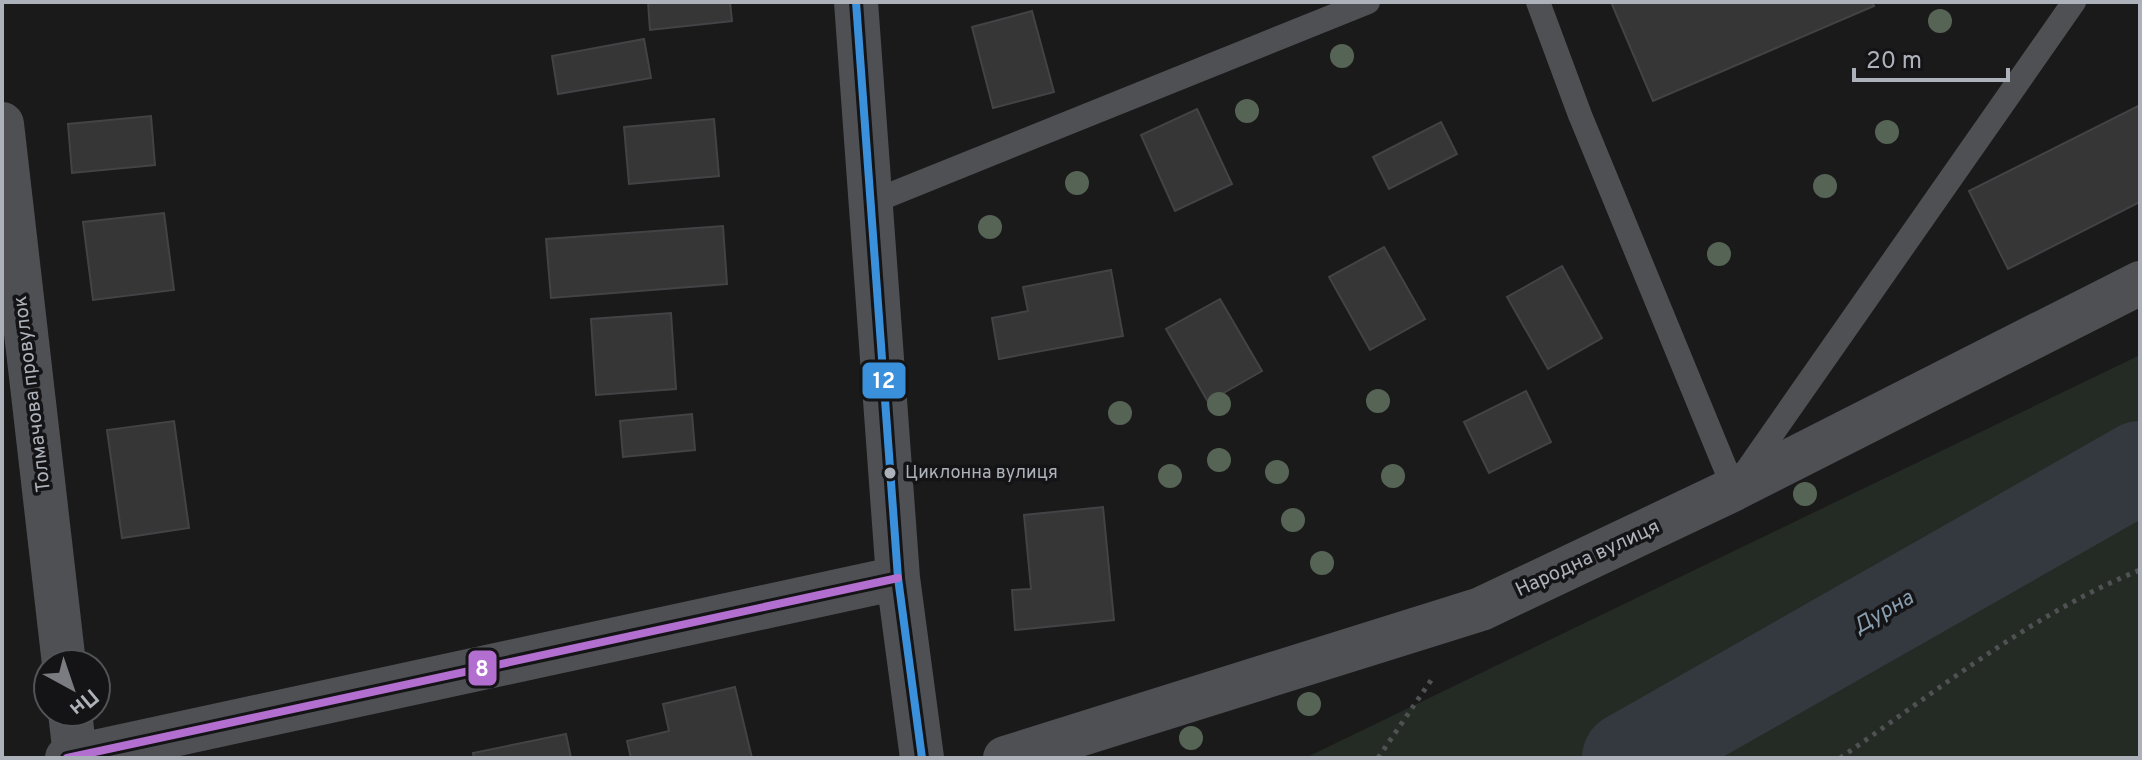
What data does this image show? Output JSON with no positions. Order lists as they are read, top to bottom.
{
  "streets": {
    "street": ["Толмачова провулок", "Народна вулиця"]
  },
  "water": ["Дурна"],
  "places": ["Циклонна вулиця"],
  "lines": ["transit line 12", "transit line 8"],
  "scale_bar": "20 m",
  "north": "bottom right"
}
